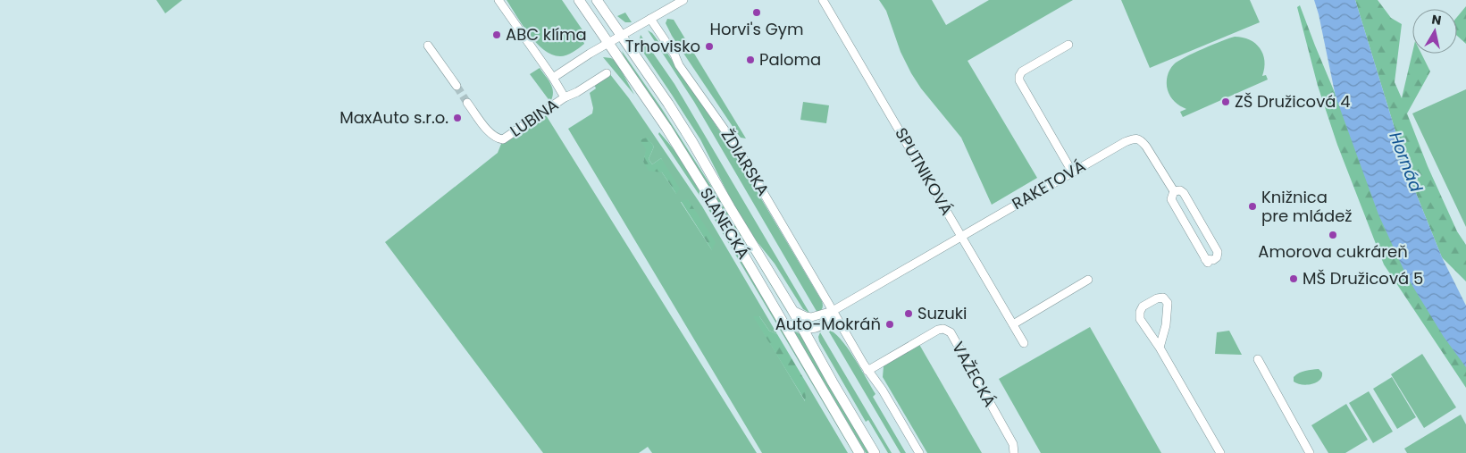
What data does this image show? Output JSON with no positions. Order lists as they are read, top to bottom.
{
  "streets": {
    "main road": ["SLANECKÁ"],
    "street": [
      "LUBINA",
      "ŽDIARSKA",
      "SPUTNIKOVÁ",
      "RAKETOVÁ",
      "VAŽECKÁ"
    ]
  },
  "crossings": [
    ["LUBINA", "ŽDIARSKA"],
    ["LUBINA", "SLANECKÁ"],
    ["ŽDIARSKA", "RAKETOVÁ"],
    ["SPUTNIKOVÁ", "RAKETOVÁ"],
    ["RAKETOVÁ", "SLANECKÁ"]
  ],
  "water": ["Hornád"],
  "places": [
    "Horvi's Gym",
    "ABC klíma",
    "Trhovisko",
    "Paloma",
    "ZŠ Družicová 4",
    "MaxAuto s.r.o.",
    "Knižnica pre mládež",
    "Amorova cukráreň",
    "MŠ Družicová 5",
    "Suzuki",
    "Auto-Mokráň"
  ],
  "north": "top"
}
